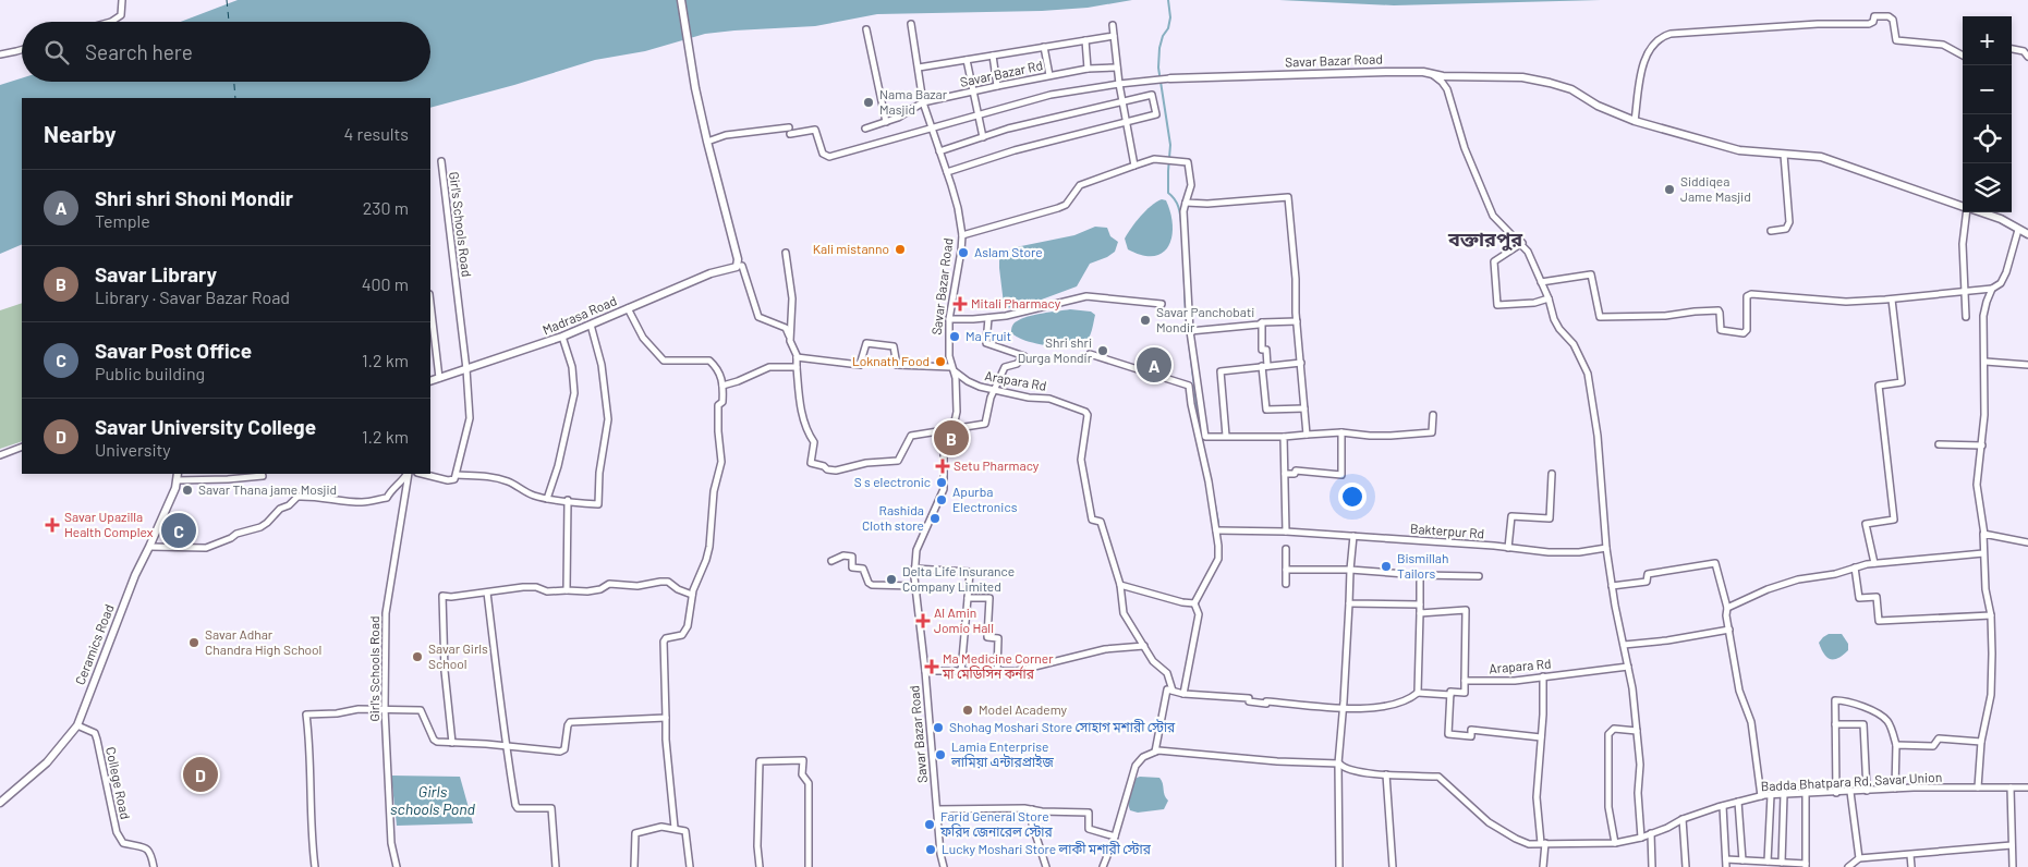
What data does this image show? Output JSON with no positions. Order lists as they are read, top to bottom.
{
  "streets": {
    "street": [
      "Savar Bazar Road",
      "Savar Bazar Rd",
      "Girl's Schools Road",
      "Madrasa Road",
      "Arapara Rd",
      "Bakterpur Rd",
      "Ceramics Road",
      "Badda Bhatpara Rd, Savar Union",
      "College Road"
    ]
  },
  "crossings": [
    ["Savar Bazar Road", "Savar Bazar Rd"],
    ["Savar Bazar Road", "Arapara Rd"],
    ["Girl's Schools Road", "Madrasa Road"],
    ["Ceramics Road", "College Road"]
  ],
  "districts": ["বক্তারপুর"],
  "water": ["Girls schools Pond"],
  "places": {
    "other": [
      "Nama Bazar Masjid",
      "Siddiqea Jame Masjid",
      "Kali mistanno",
      "Aslam Store",
      "Savar Panchobati Mondir",
      "Ma Fruit",
      "Shri shri Durga Mondir",
      "Loknath Food",
      "S s electronic",
      "Savar Thana jame Mosjid",
      "Apurba Electronics",
      "Rashida Cloth store",
      "Bismillah Tailors",
      "Delta Life Insurance Company Limited",
      "Savar Adhar Chandra High School",
      "Savar Girls School",
      "Model Academy",
      "Shohag Moshari Store সোহাগ মশারী স্টোর",
      "Lamia Enterprise লামিয়া এন্টারপ্রাইজ",
      "Farid General Store ফরিদ জেনারেল স্টোর",
      "Lucky Moshari Store লাকী মশারী স্টোর"
    ],
    "health": [
      "Mitali Pharmacy",
      "Setu Pharmacy",
      "Savar Upazilla Health Complex",
      "Al Amin Jomio Hall",
      "Ma Medicine Corner মা মেডিসিন কর্নার"
    ]
  },
  "page": {
    "map_buttons": ["+", "−"],
    "search": "Search here",
    "heading": ["Nearby", "4 results"],
    "list": [
      {
        "mark": "A",
        "name": "Shri shri Shoni Mondir",
        "note": "Temple",
        "value": "230 m"
      },
      {
        "mark": "B",
        "name": "Savar Library",
        "note": "Library · Savar Bazar Road",
        "value": "400 m"
      },
      {
        "mark": "C",
        "name": "Savar Post Office",
        "note": "Public building",
        "value": "1.2 km"
      },
      {
        "mark": "D",
        "name": "Savar University College",
        "note": "University",
        "value": "1.2 km"
      }
    ],
    "pins": [
      "A",
      "B",
      "C",
      "D"
    ]
  }
}
